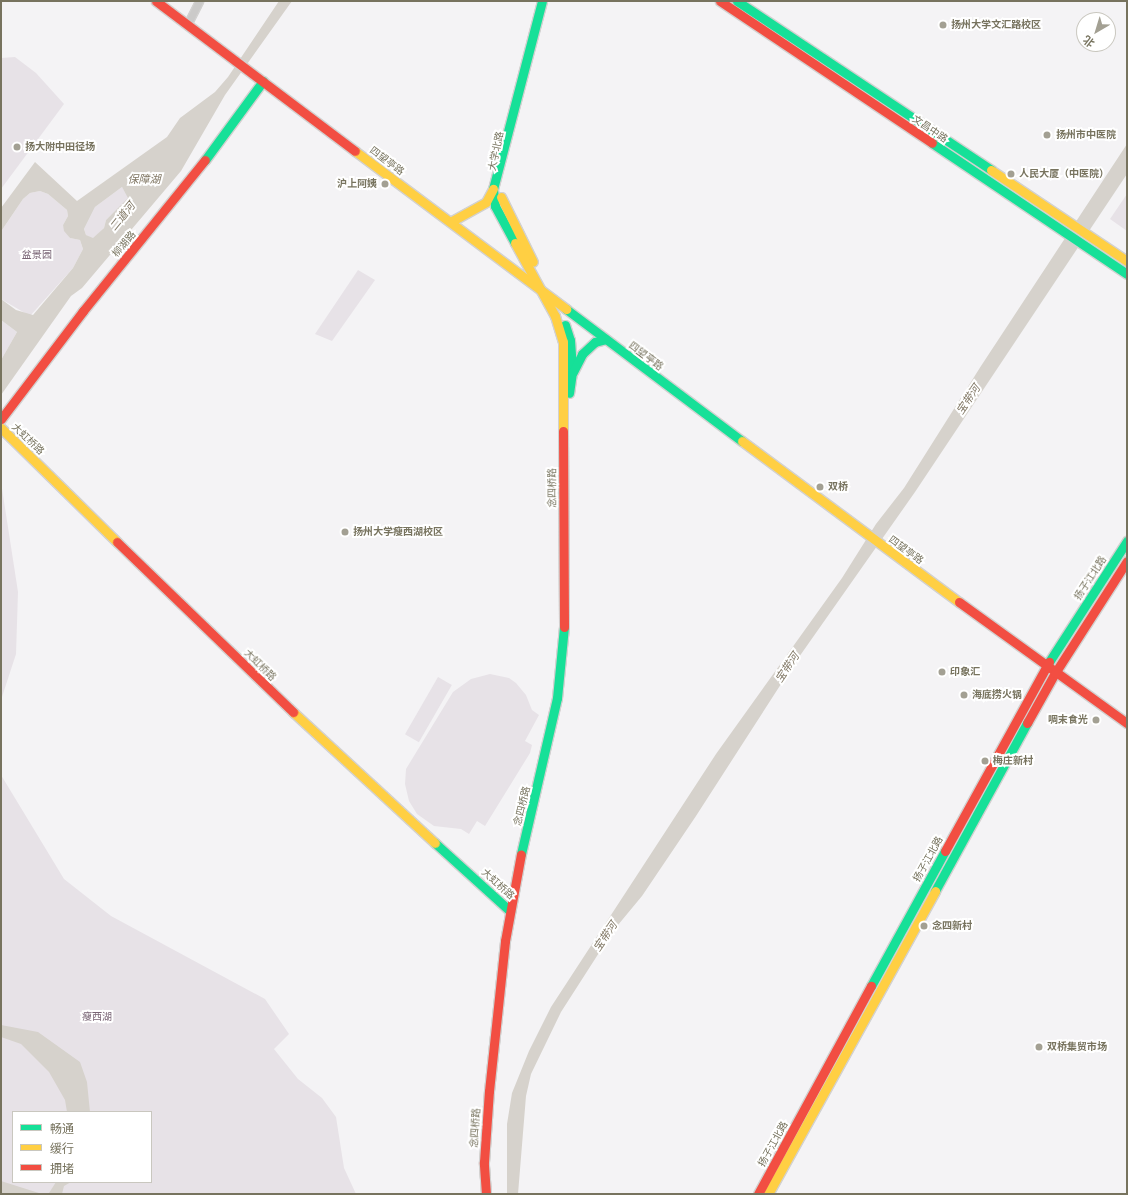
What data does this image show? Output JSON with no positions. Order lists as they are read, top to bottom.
{
  "streets": {
    "street": [
      "文昌中路",
      "大学北路",
      "四望亭路",
      "柳湖路",
      "大虹桥路",
      "念四桥路",
      "扬子江北路"
    ]
  },
  "crossings": [
    ["大学北路", "四望亭路"],
    ["大学北路", "念四桥路"],
    ["四望亭路", "柳湖路"],
    ["四望亭路", "念四桥路"],
    ["四望亭路", "扬子江北路"],
    ["大虹桥路", "念四桥路"]
  ],
  "water": ["保障湖", "二道河", "宝带河"],
  "parks": ["盆景园", "瘦西湖"],
  "places": [
    "扬州大学文汇路校区",
    "扬州市中医院",
    "扬大附中田径场",
    "人民大厦（中医院）",
    "沪上阿姨",
    "双桥",
    "扬州大学瘦西湖校区",
    "印象汇",
    "海底捞火锅",
    "啁末食光",
    "梅庄新村",
    "念四新村",
    "双桥集贸市场"
  ],
  "legend": ["畅通", "缓行", "拥堵"],
  "north": "bottom left"
}
